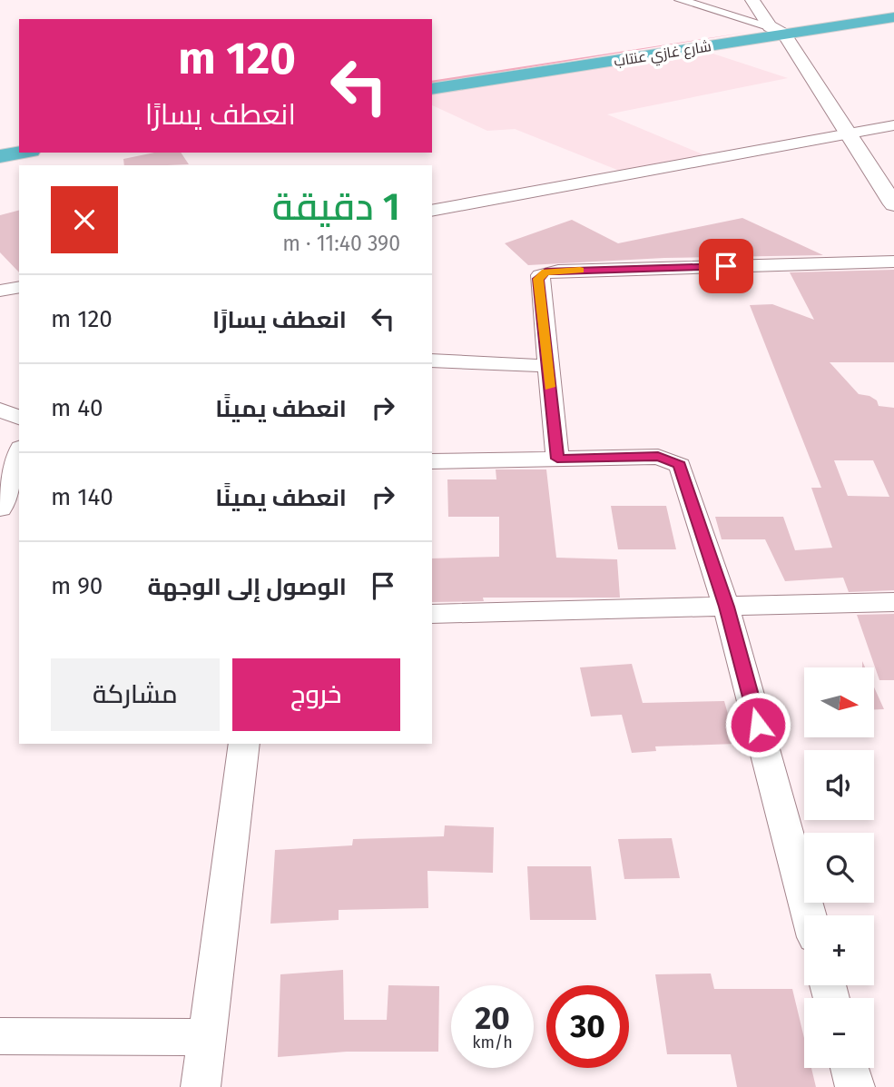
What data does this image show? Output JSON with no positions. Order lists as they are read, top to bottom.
{
  "streets": {
    "highway": ["شارع غازي عنتاب"]
  },
  "north": "right",
  "page": {
    "turn": ["120 m", "انعطف يسارًا"],
    "heading": ["1 دقيقة", "390 m · 11:40"],
    "list": [
      {
        "name": "انعطف يسارًا",
        "value": "120 m"
      },
      {
        "name": "انعطف يمينًا",
        "value": "40 m"
      },
      {
        "name": "انعطف يمينًا",
        "value": "140 m"
      },
      {
        "name": "الوصول إلى الوجهة",
        "value": "90 m"
      }
    ],
    "buttons": ["خروج", "مشاركة"],
    "map_buttons": ["+", "−"],
    "speed": "20 km/h",
    "limit": "30"
  }
}
